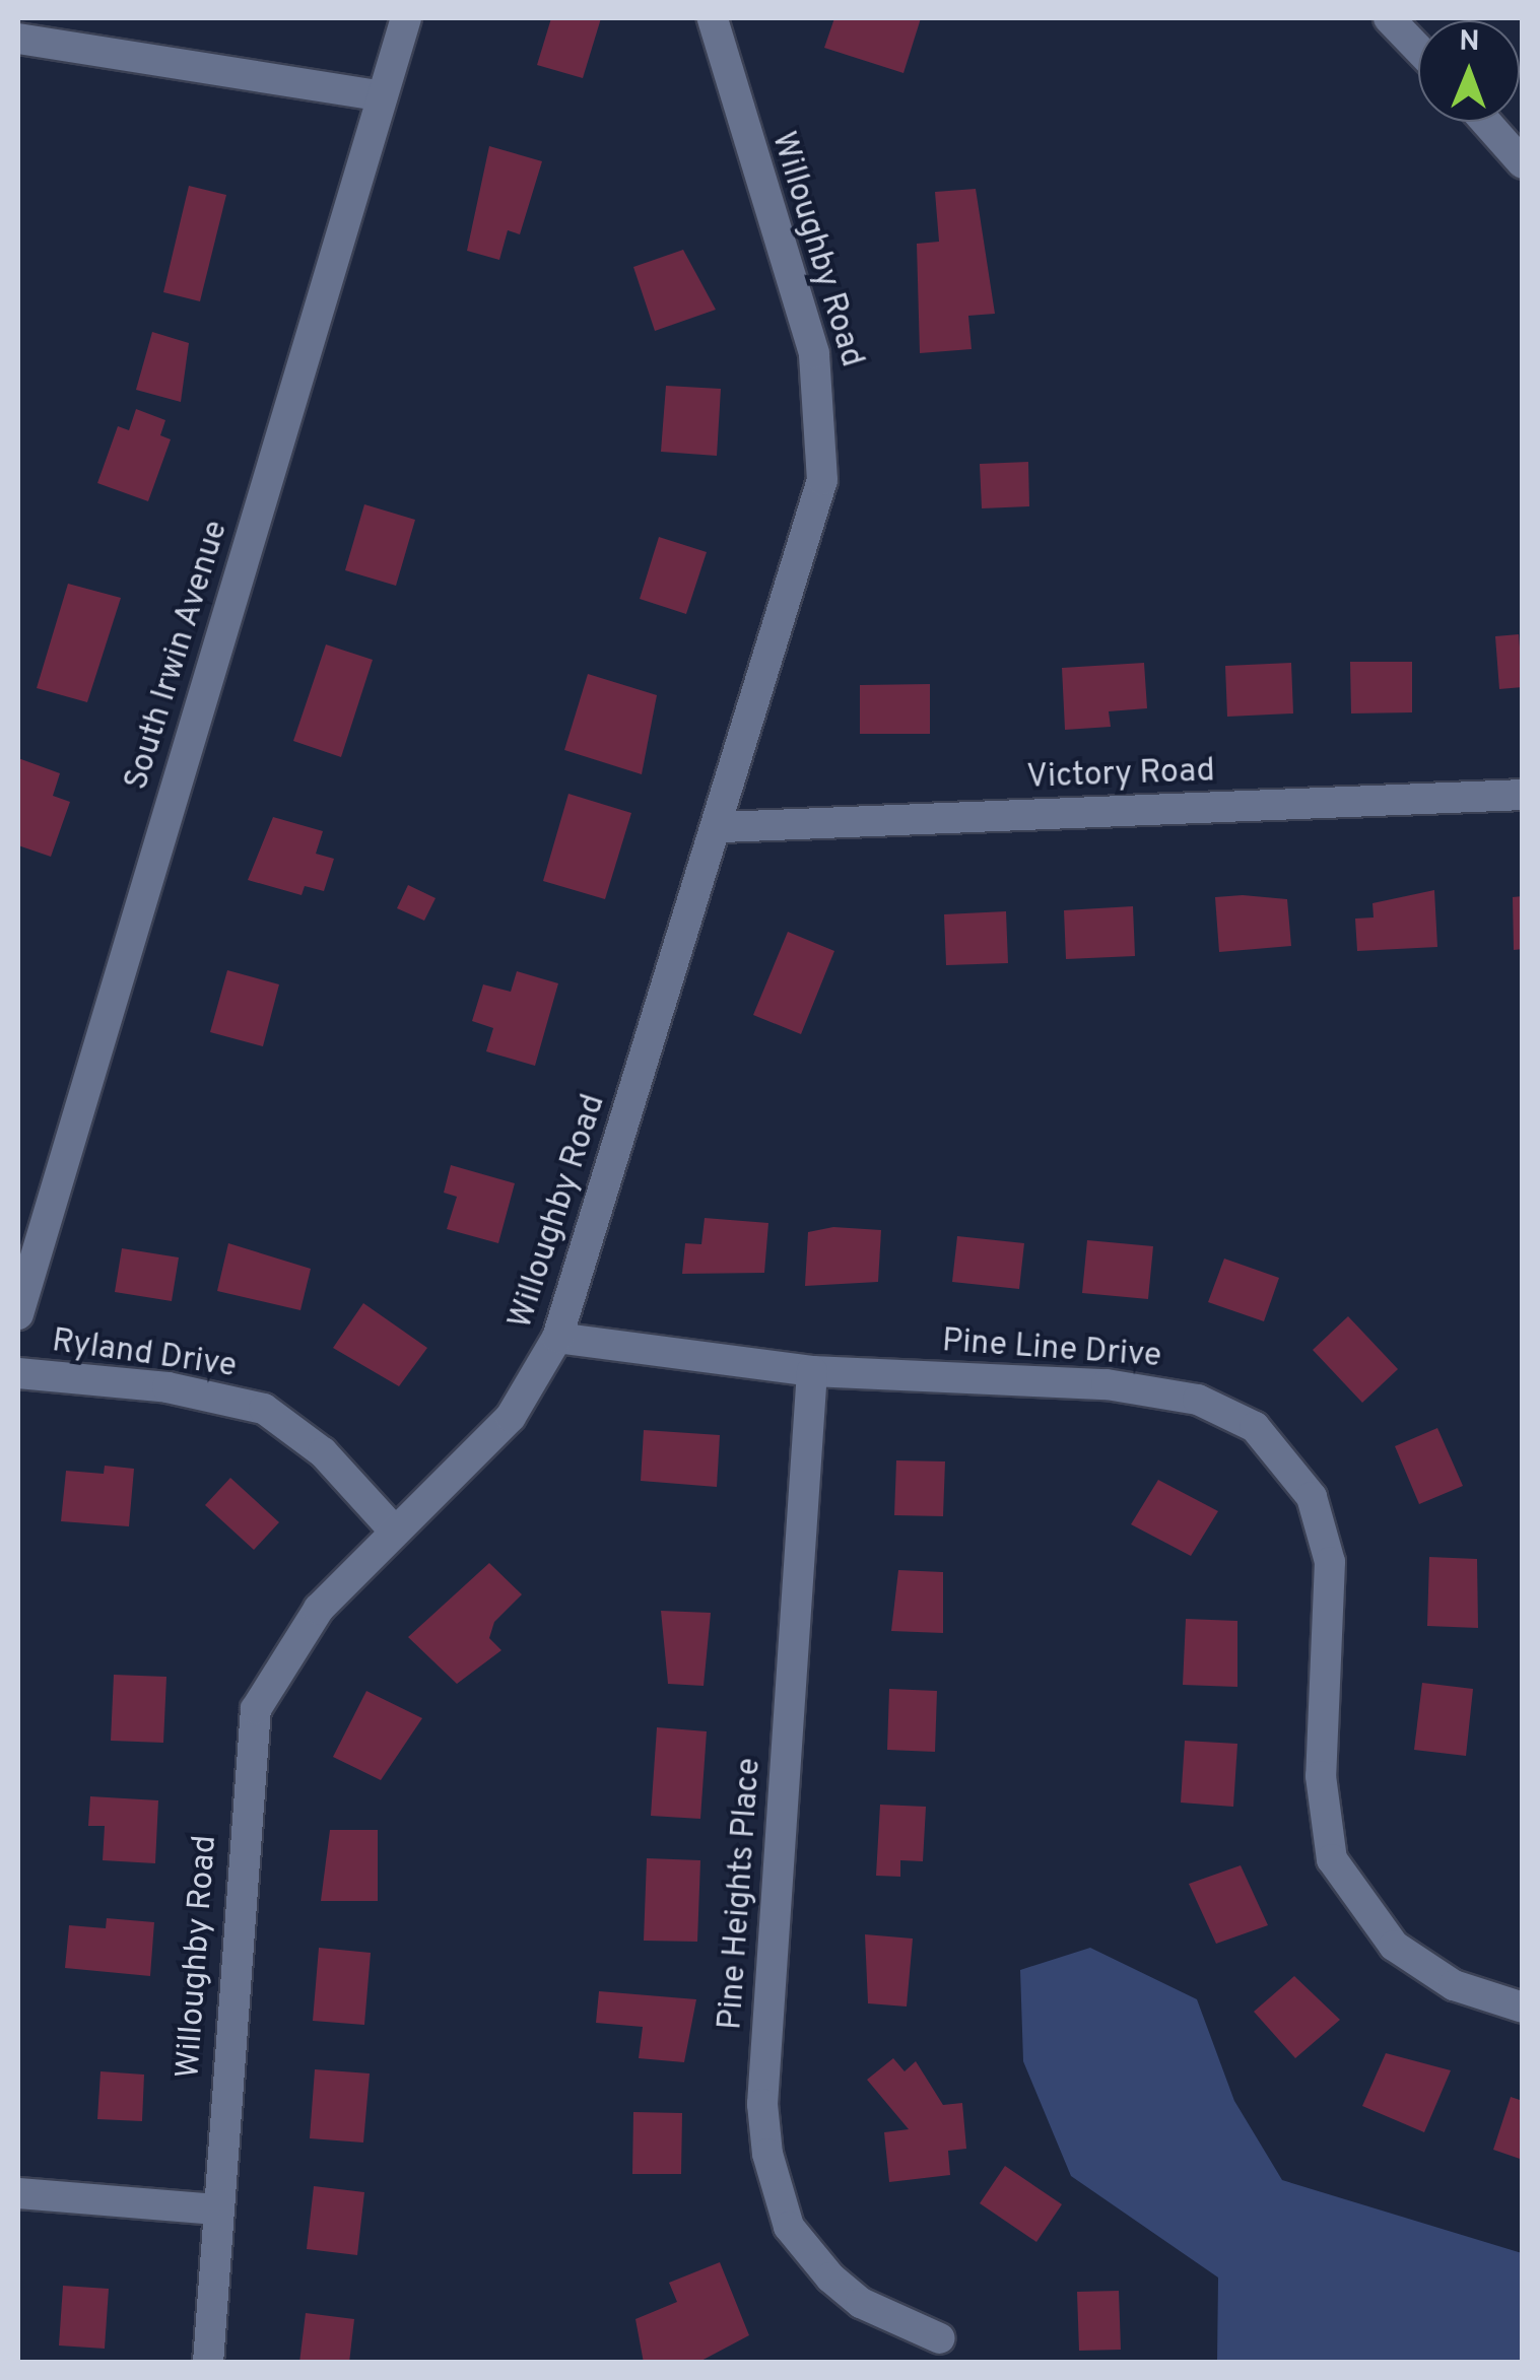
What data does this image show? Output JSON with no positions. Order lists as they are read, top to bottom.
{
  "streets": {
    "street": [
      "Willoughby Road",
      "South Irwin Avenue",
      "Victory Road",
      "Pine Line Drive",
      "Ryland Drive",
      "Pine Heights Place"
    ]
  },
  "crossings": [
    ["Willoughby Road", "Victory Road"],
    ["Willoughby Road", "Pine Line Drive"],
    ["Willoughby Road", "Ryland Drive"],
    ["Pine Line Drive", "Pine Heights Place"]
  ],
  "north": "top"
}
